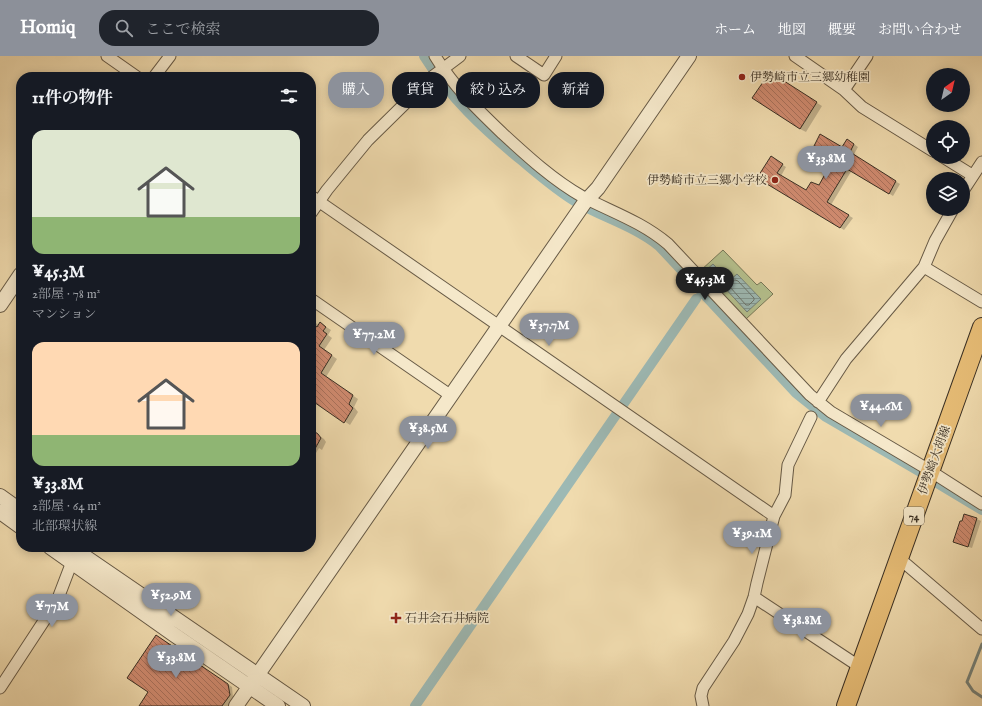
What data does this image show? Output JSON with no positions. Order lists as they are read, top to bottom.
{
  "streets": {
    "main road": ["伊勢崎大胡線", "74"]
  },
  "places": {
    "other": ["伊勢崎市立三郷幼稚園", "伊勢崎市立三郷小学校"],
    "health": ["石井会石井病院"]
  },
  "north": "top right",
  "page": {
    "header": "Homiq",
    "search": "ここで検索",
    "nav": [
      "ホーム",
      "地図",
      "概要",
      "お問い合わせ"
    ],
    "chip": [
      "購入",
      "賃貸",
      "絞り込み",
      "新着"
    ],
    "heading": "11件の物件",
    "list": [
      {
        "name": "¥45.3M",
        "note": "2部屋 · 78 m² · マンション"
      },
      {
        "name": "¥33.8M",
        "note": "2部屋 · 64 m² · 北部環状線"
      }
    ],
    "price": [
      "¥33.8M",
      "¥45.3M",
      "¥37.7M",
      "¥77.2M",
      "¥44.6M",
      "¥38.5M",
      "¥39.1M",
      "¥52.9M",
      "¥77M",
      "¥38.8M",
      "¥33.8M"
    ]
  }
}
